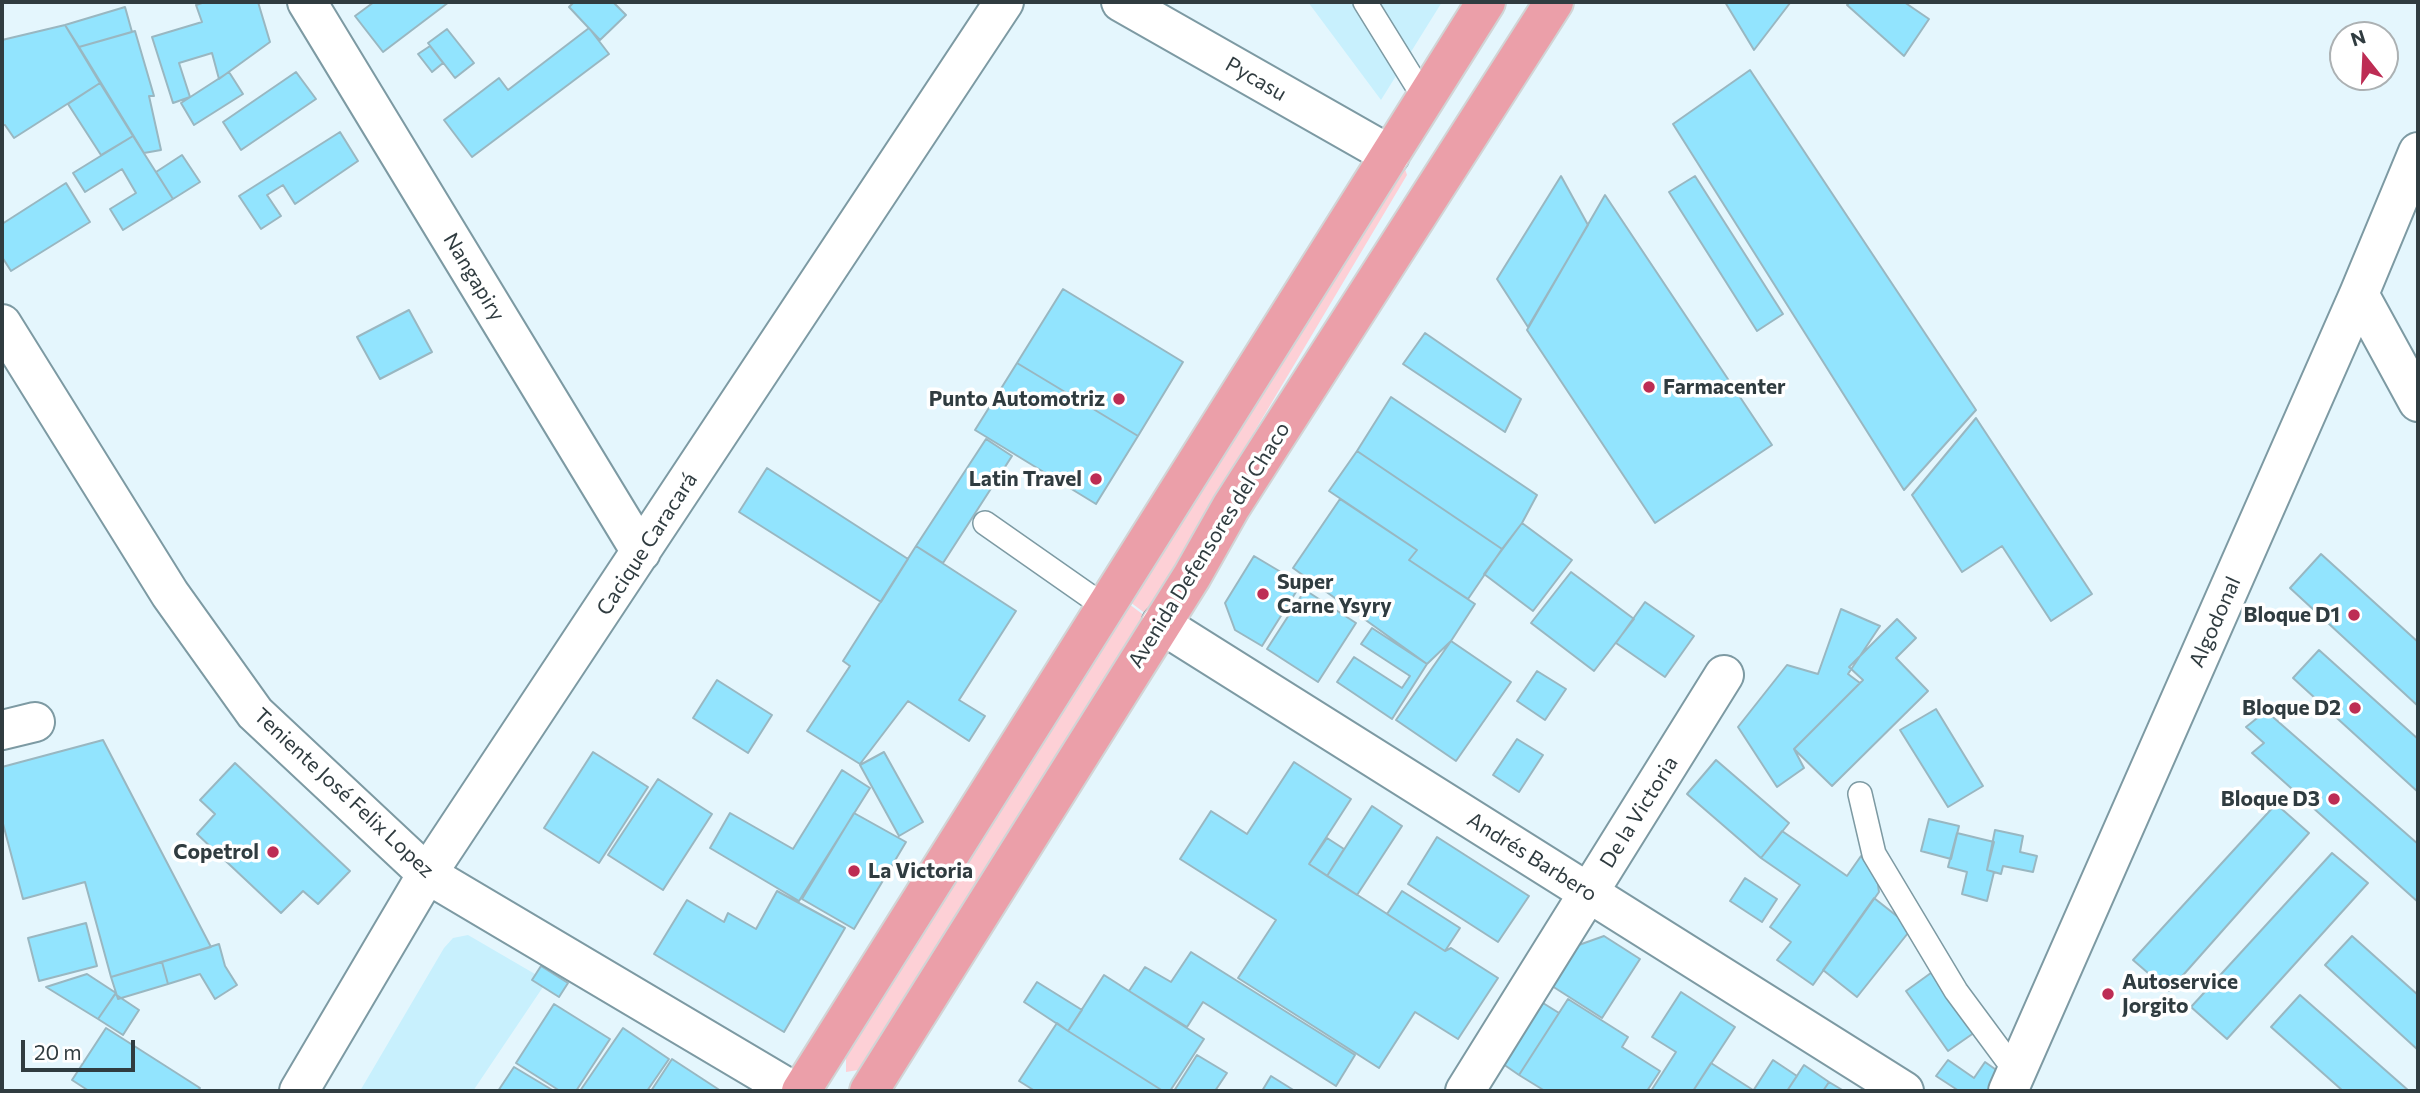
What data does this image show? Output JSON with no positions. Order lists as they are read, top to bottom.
{
  "streets": {
    "highway": ["Avenida Defensores del Chaco"],
    "street": [
      "Pycasu",
      "Nangapiry",
      "Cacique Caracará",
      "Algodonal",
      "Teniente José Felix Lopez",
      "De la Victoria",
      "Andrés Barbero"
    ]
  },
  "crossings": [
    ["Nangapiry", "Cacique Caracará"],
    ["Cacique Caracará", "Teniente José Felix Lopez"],
    ["Avenida Defensores del Chaco", "Andrés Barbero"],
    ["De la Victoria", "Andrés Barbero"]
  ],
  "places": [
    "Farmacenter",
    "Punto Automotriz",
    "Latin Travel",
    "Super Carne Ysyry",
    "Bloque D1",
    "Bloque D2",
    "Bloque D3",
    "Copetrol",
    "La Victoria",
    "Autoservice Jorgito"
  ],
  "scale_bar": "20 m",
  "north": "top"
}
